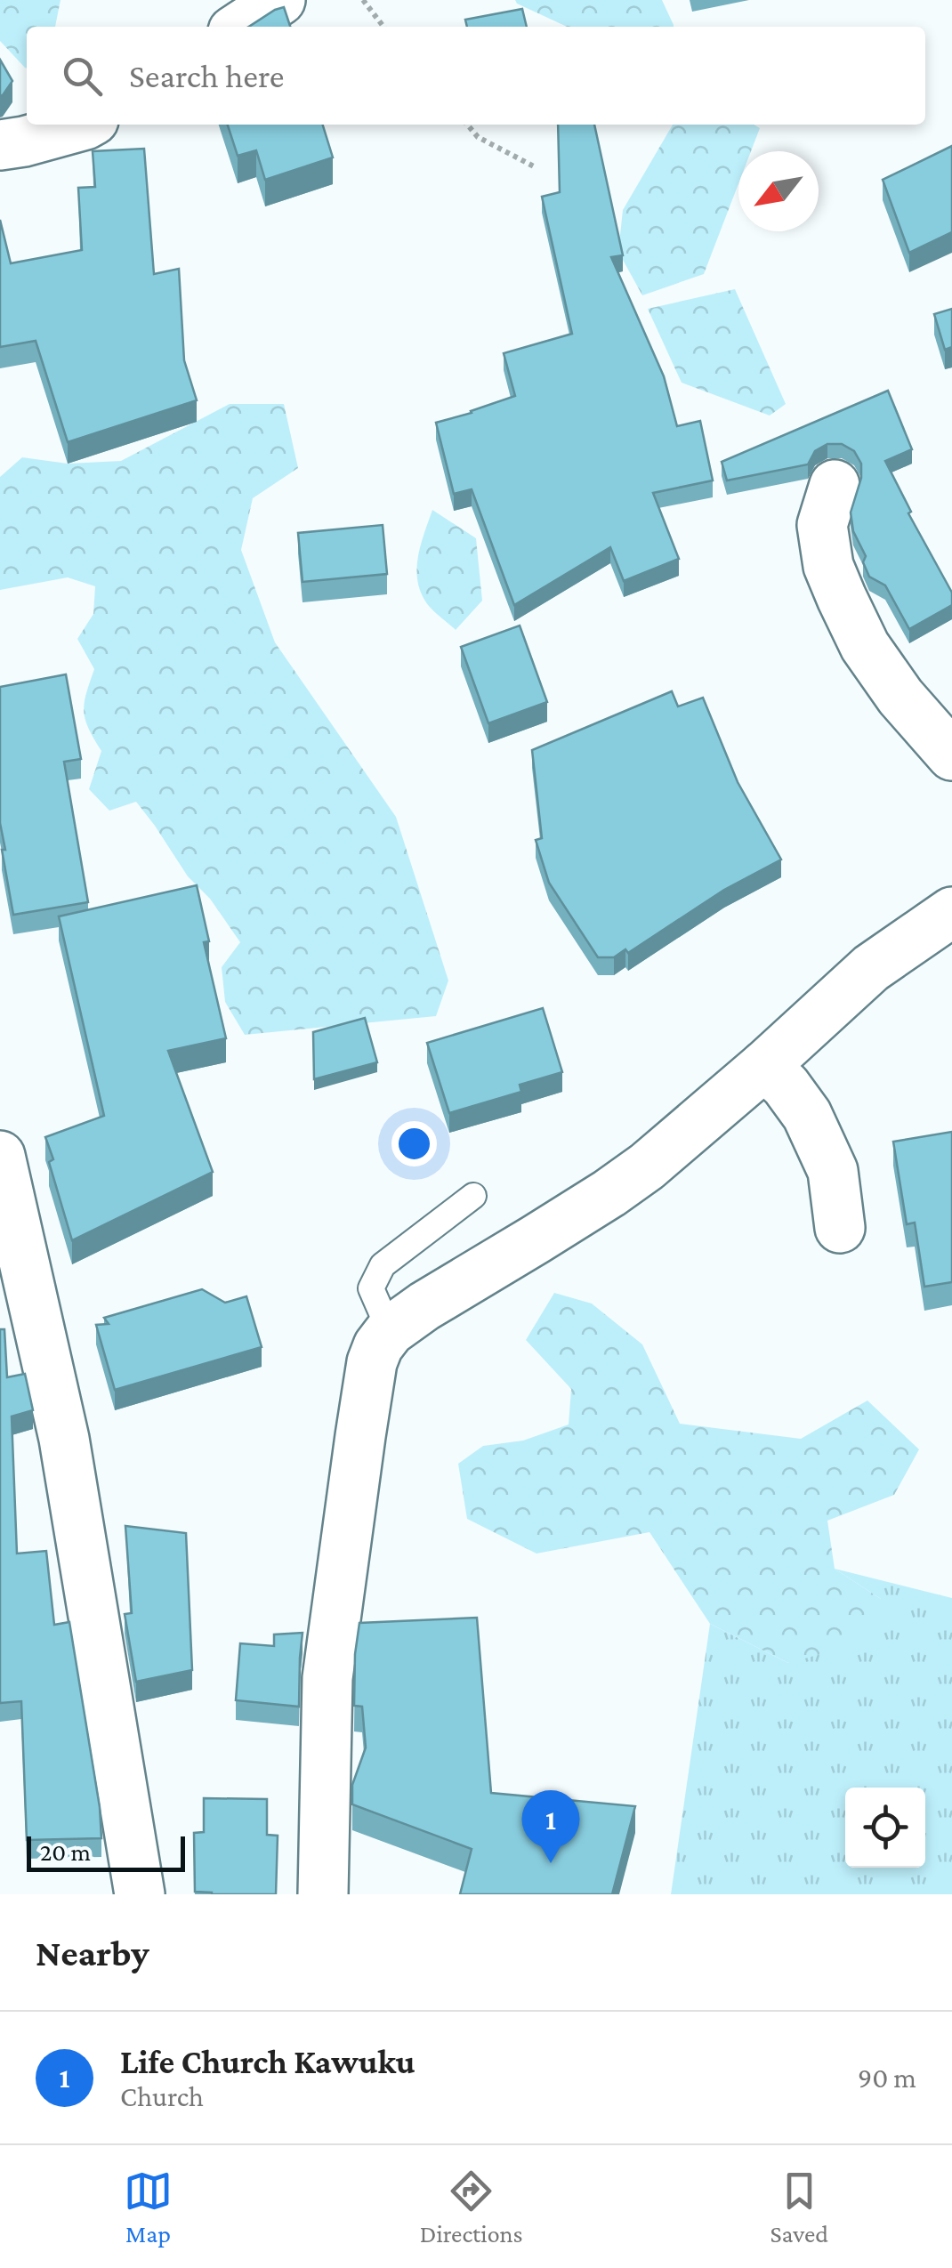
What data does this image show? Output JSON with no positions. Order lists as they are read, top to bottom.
{
  "scale_bar": "20 m",
  "north": "bottom left",
  "page": {
    "search": "Search here",
    "pins": "1",
    "scale": "20 m",
    "heading": "Nearby",
    "list": [
      {
        "mark": "1",
        "name": "Life Church Kawuku",
        "note": "Church",
        "value": "90 m"
      }
    ],
    "nav": ["Map", "Directions", "Saved"]
  }
}
